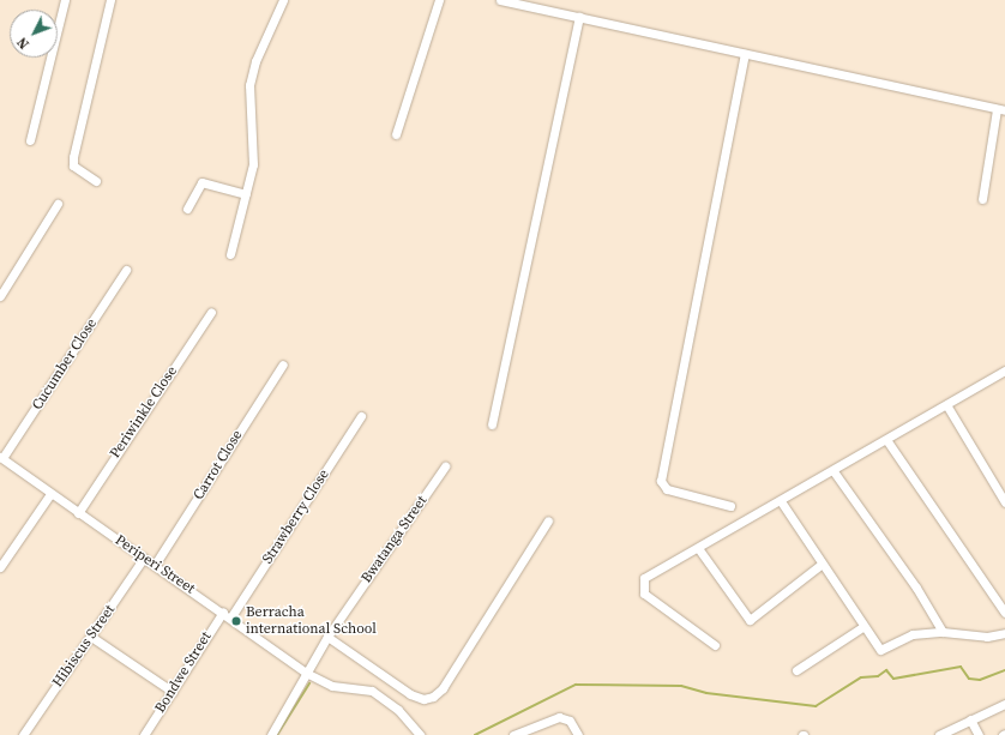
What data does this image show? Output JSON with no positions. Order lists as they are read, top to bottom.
{
  "streets": {
    "street": [
      "Cucumber Close",
      "Periwinkle Close",
      "Carrot Close",
      "Strawberry Close",
      "Bwatanga Street",
      "Periperi Street",
      "Hibiscus Street",
      "Bondwe Street"
    ]
  },
  "crossings": [
    ["Cucumber Close", "Periperi Street"],
    ["Periwinkle Close", "Periperi Street"],
    ["Carrot Close", "Periperi Street"],
    ["Strawberry Close", "Periperi Street"],
    ["Bwatanga Street", "Periperi Street"],
    ["Periperi Street", "Hibiscus Street"],
    ["Periperi Street", "Bondwe Street"]
  ],
  "places": ["Berracha international School"],
  "north": "bottom left"
}
